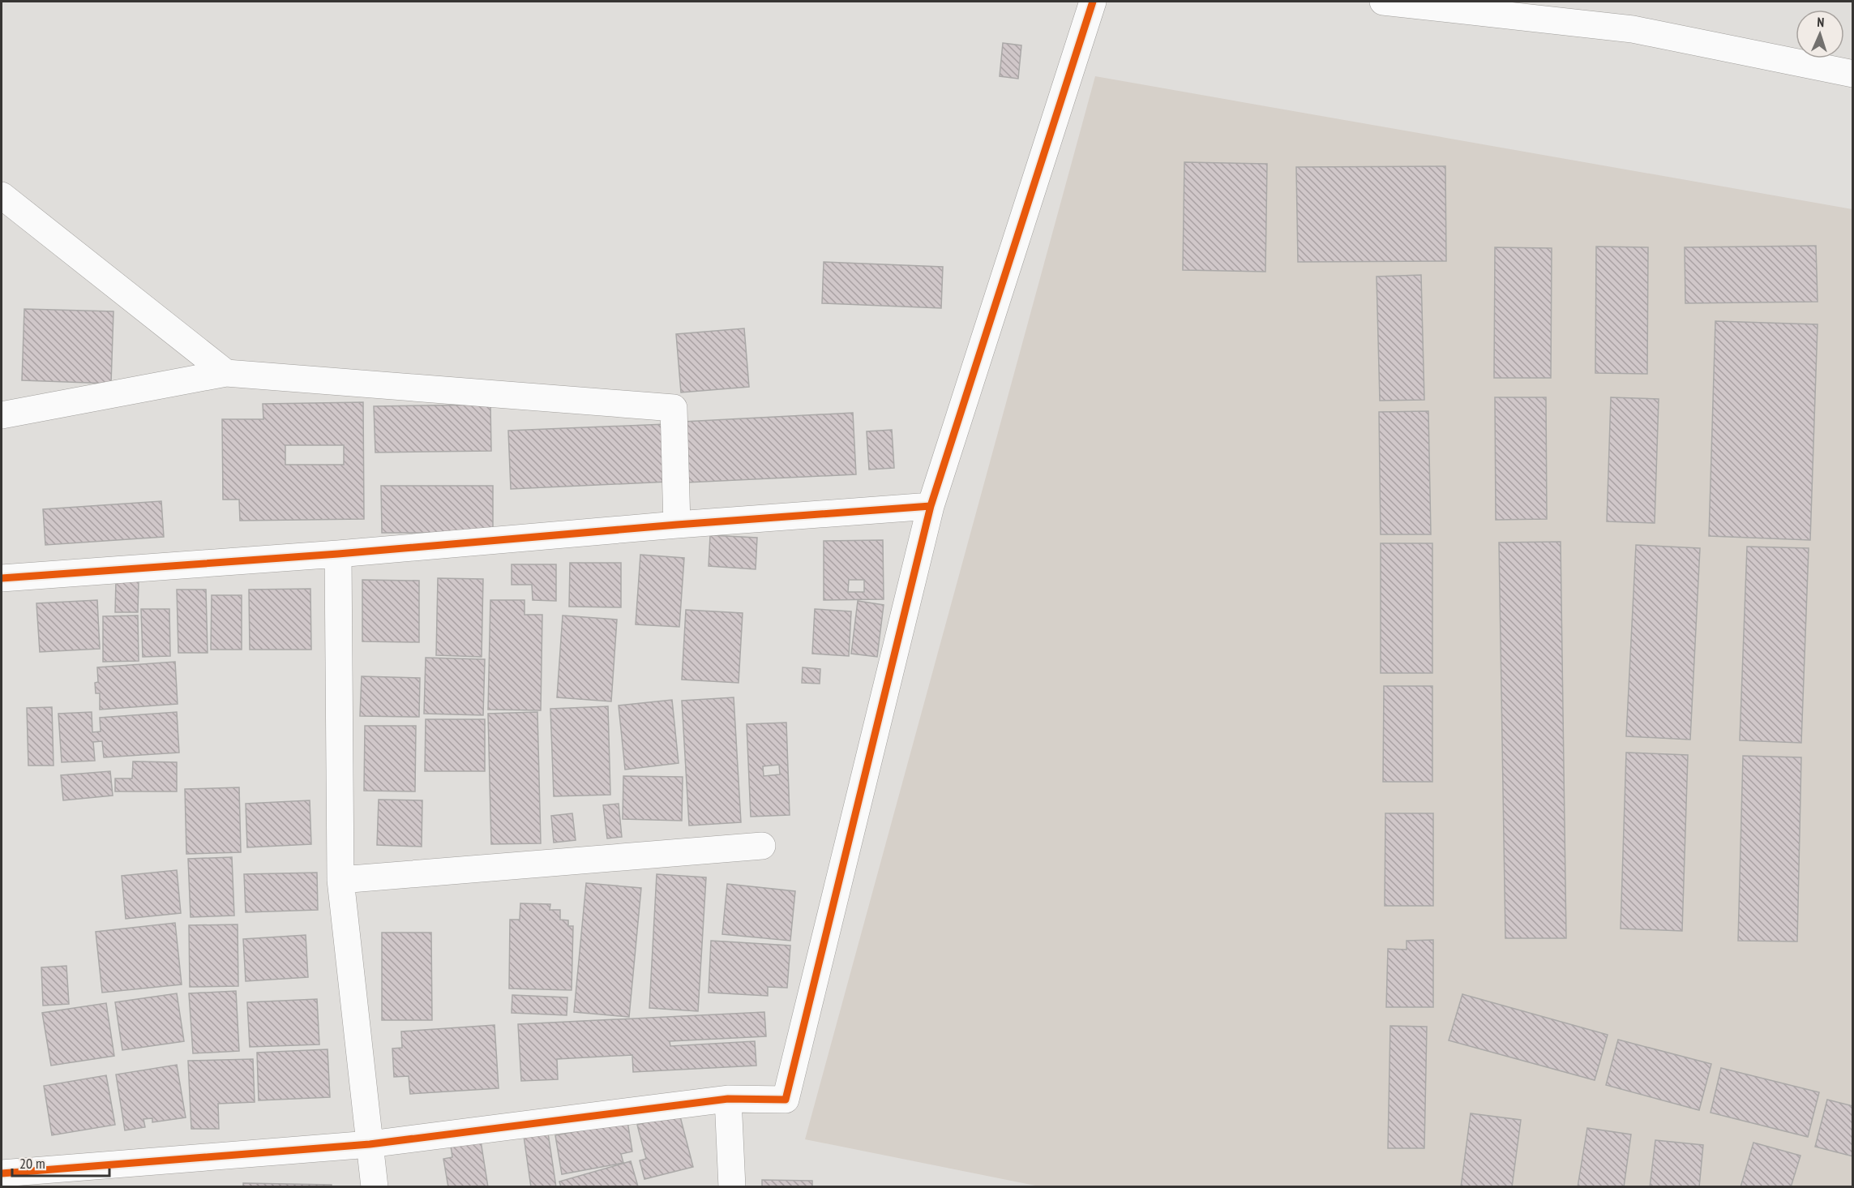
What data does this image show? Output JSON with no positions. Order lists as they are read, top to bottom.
{
  "scale_bar": "20 m",
  "north": "top"
}
